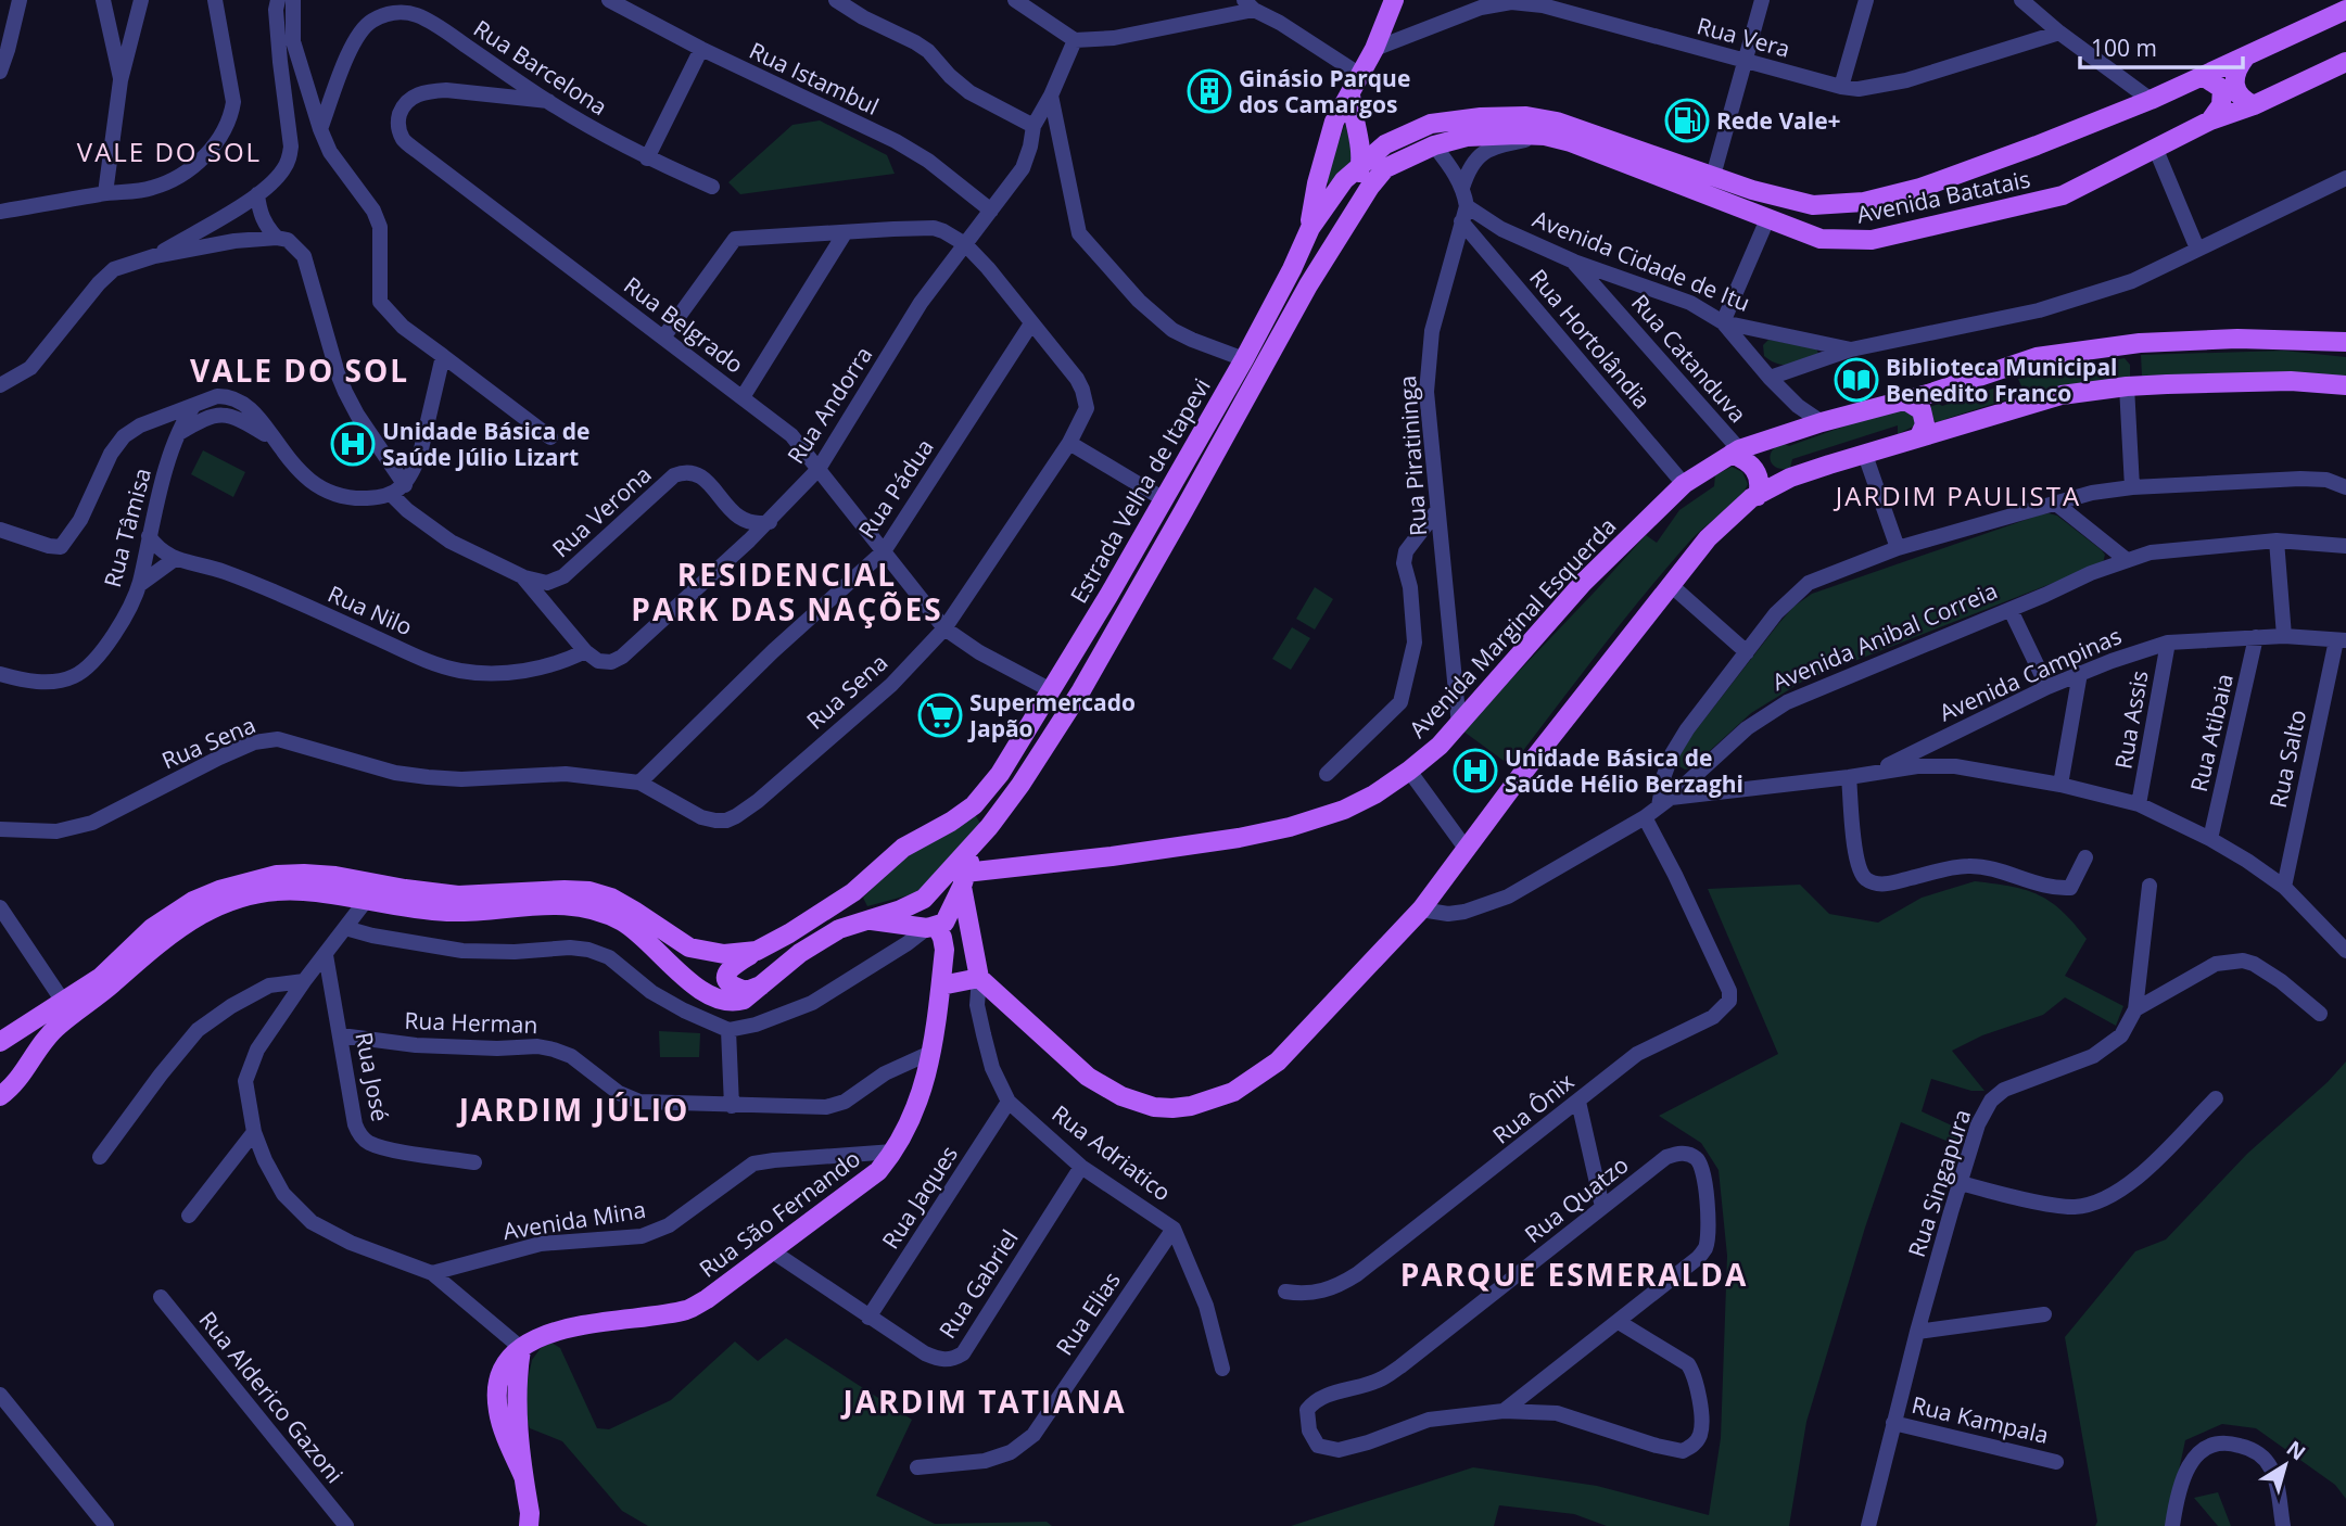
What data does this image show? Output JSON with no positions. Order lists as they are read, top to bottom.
{
  "streets": {
    "main road": [
      "Avenida Batatais",
      "Estrada Velha de Itapevi",
      "Avenida Marginal Esquerda",
      "Rua Adriatico",
      "Rua São Fernando"
    ],
    "street": [
      "Rua Vera",
      "Rua Barcelona",
      "Rua Istambul",
      "Avenida Cidade de Itu",
      "Rua Belgrado",
      "Rua Hortolândia",
      "Rua Catanduva",
      "Rua Andorra",
      "Rua Piratininga",
      "Rua Pádua",
      "Rua Verona",
      "Rua Tâmisa",
      "Rua Nilo",
      "Avenida Anibal Correia",
      "Avenida Campinas",
      "Rua Sena",
      "Rua Assis",
      "Rua Atibaia",
      "Rua Salto",
      "Rua Herman",
      "Rua José",
      "Rua Ônix",
      "Rua Singapura",
      "Rua Jaques",
      "Rua Quatzo",
      "Avenida Mina",
      "Rua Gabriel",
      "Rua Elias",
      "Rua Alderico Gazoni",
      "Rua Kampala"
    ]
  },
  "crossings": [
    ["Rua Barcelona", "Rua Belgrado"],
    ["Rua Istambul", "Rua Andorra"],
    ["Avenida Batatais", "Rua Piratininga"],
    ["Avenida Batatais", "Estrada Velha de Itapevi"],
    ["Avenida Cidade de Itu", "Rua Hortolândia"],
    ["Avenida Cidade de Itu", "Rua Catanduva"],
    ["Avenida Cidade de Itu", "Rua Piratininga"],
    ["Rua Belgrado", "Rua Andorra"],
    ["Rua Belgrado", "Rua Pádua"],
    ["Rua Belgrado", "Estrada Velha de Itapevi"],
    ["Rua Belgrado", "Rua Sena"],
    ["Rua Hortolândia", "Rua Piratininga"],
    ["Rua Hortolândia", "Avenida Marginal Esquerda"],
    ["Rua Catanduva", "Avenida Marginal Esquerda"],
    ["Rua Andorra", "Rua Nilo"],
    ["Rua Andorra", "Rua Sena"],
    ["Rua Piratininga", "Avenida Marginal Esquerda"],
    ["Rua Pádua", "Rua Sena"],
    ["Rua Tâmisa", "Rua Nilo"],
    ["Avenida Marginal Esquerda", "Rua Adriatico"],
    ["Avenida Anibal Correia", "Rua Ônix"],
    ["Avenida Campinas", "Rua Assis"],
    ["Avenida Campinas", "Rua Atibaia"],
    ["Avenida Campinas", "Rua Salto"],
    ["Rua Herman", "Rua José"],
    ["Rua Herman", "Rua São Fernando"],
    ["Rua Adriatico", "Rua Jaques"],
    ["Rua Adriatico", "Rua Gabriel"],
    ["Rua Adriatico", "Rua Elias"],
    ["Rua Singapura", "Rua Kampala"],
    ["Rua Jaques", "Rua Gabriel"],
    ["Rua São Fernando", "Avenida Mina"],
    ["Rua São Fernando", "Rua Gabriel"]
  ],
  "districts": [
    "VALE DO SOL",
    "VALE DO SOL",
    "JARDIM PAULISTA",
    "RESIDENCIAL PARK DAS NAÇÕES",
    "JARDIM JÚLIO",
    "PARQUE ESMERALDA",
    "JARDIM TATIANA"
  ],
  "places": {
    "building": ["Ginásio Parque dos Camargos"],
    "fuel station": ["Rede Vale+"],
    "library": ["Biblioteca Municipal Benedito Franco"],
    "hospital": ["Unidade Básica de Saúde Júlio Lizart", "Unidade Básica de Saúde Hélio Berzaghi"],
    "supermarket": ["Supermercado Japão"]
  },
  "scale_bar": "100 m",
  "north": "top right"
}
